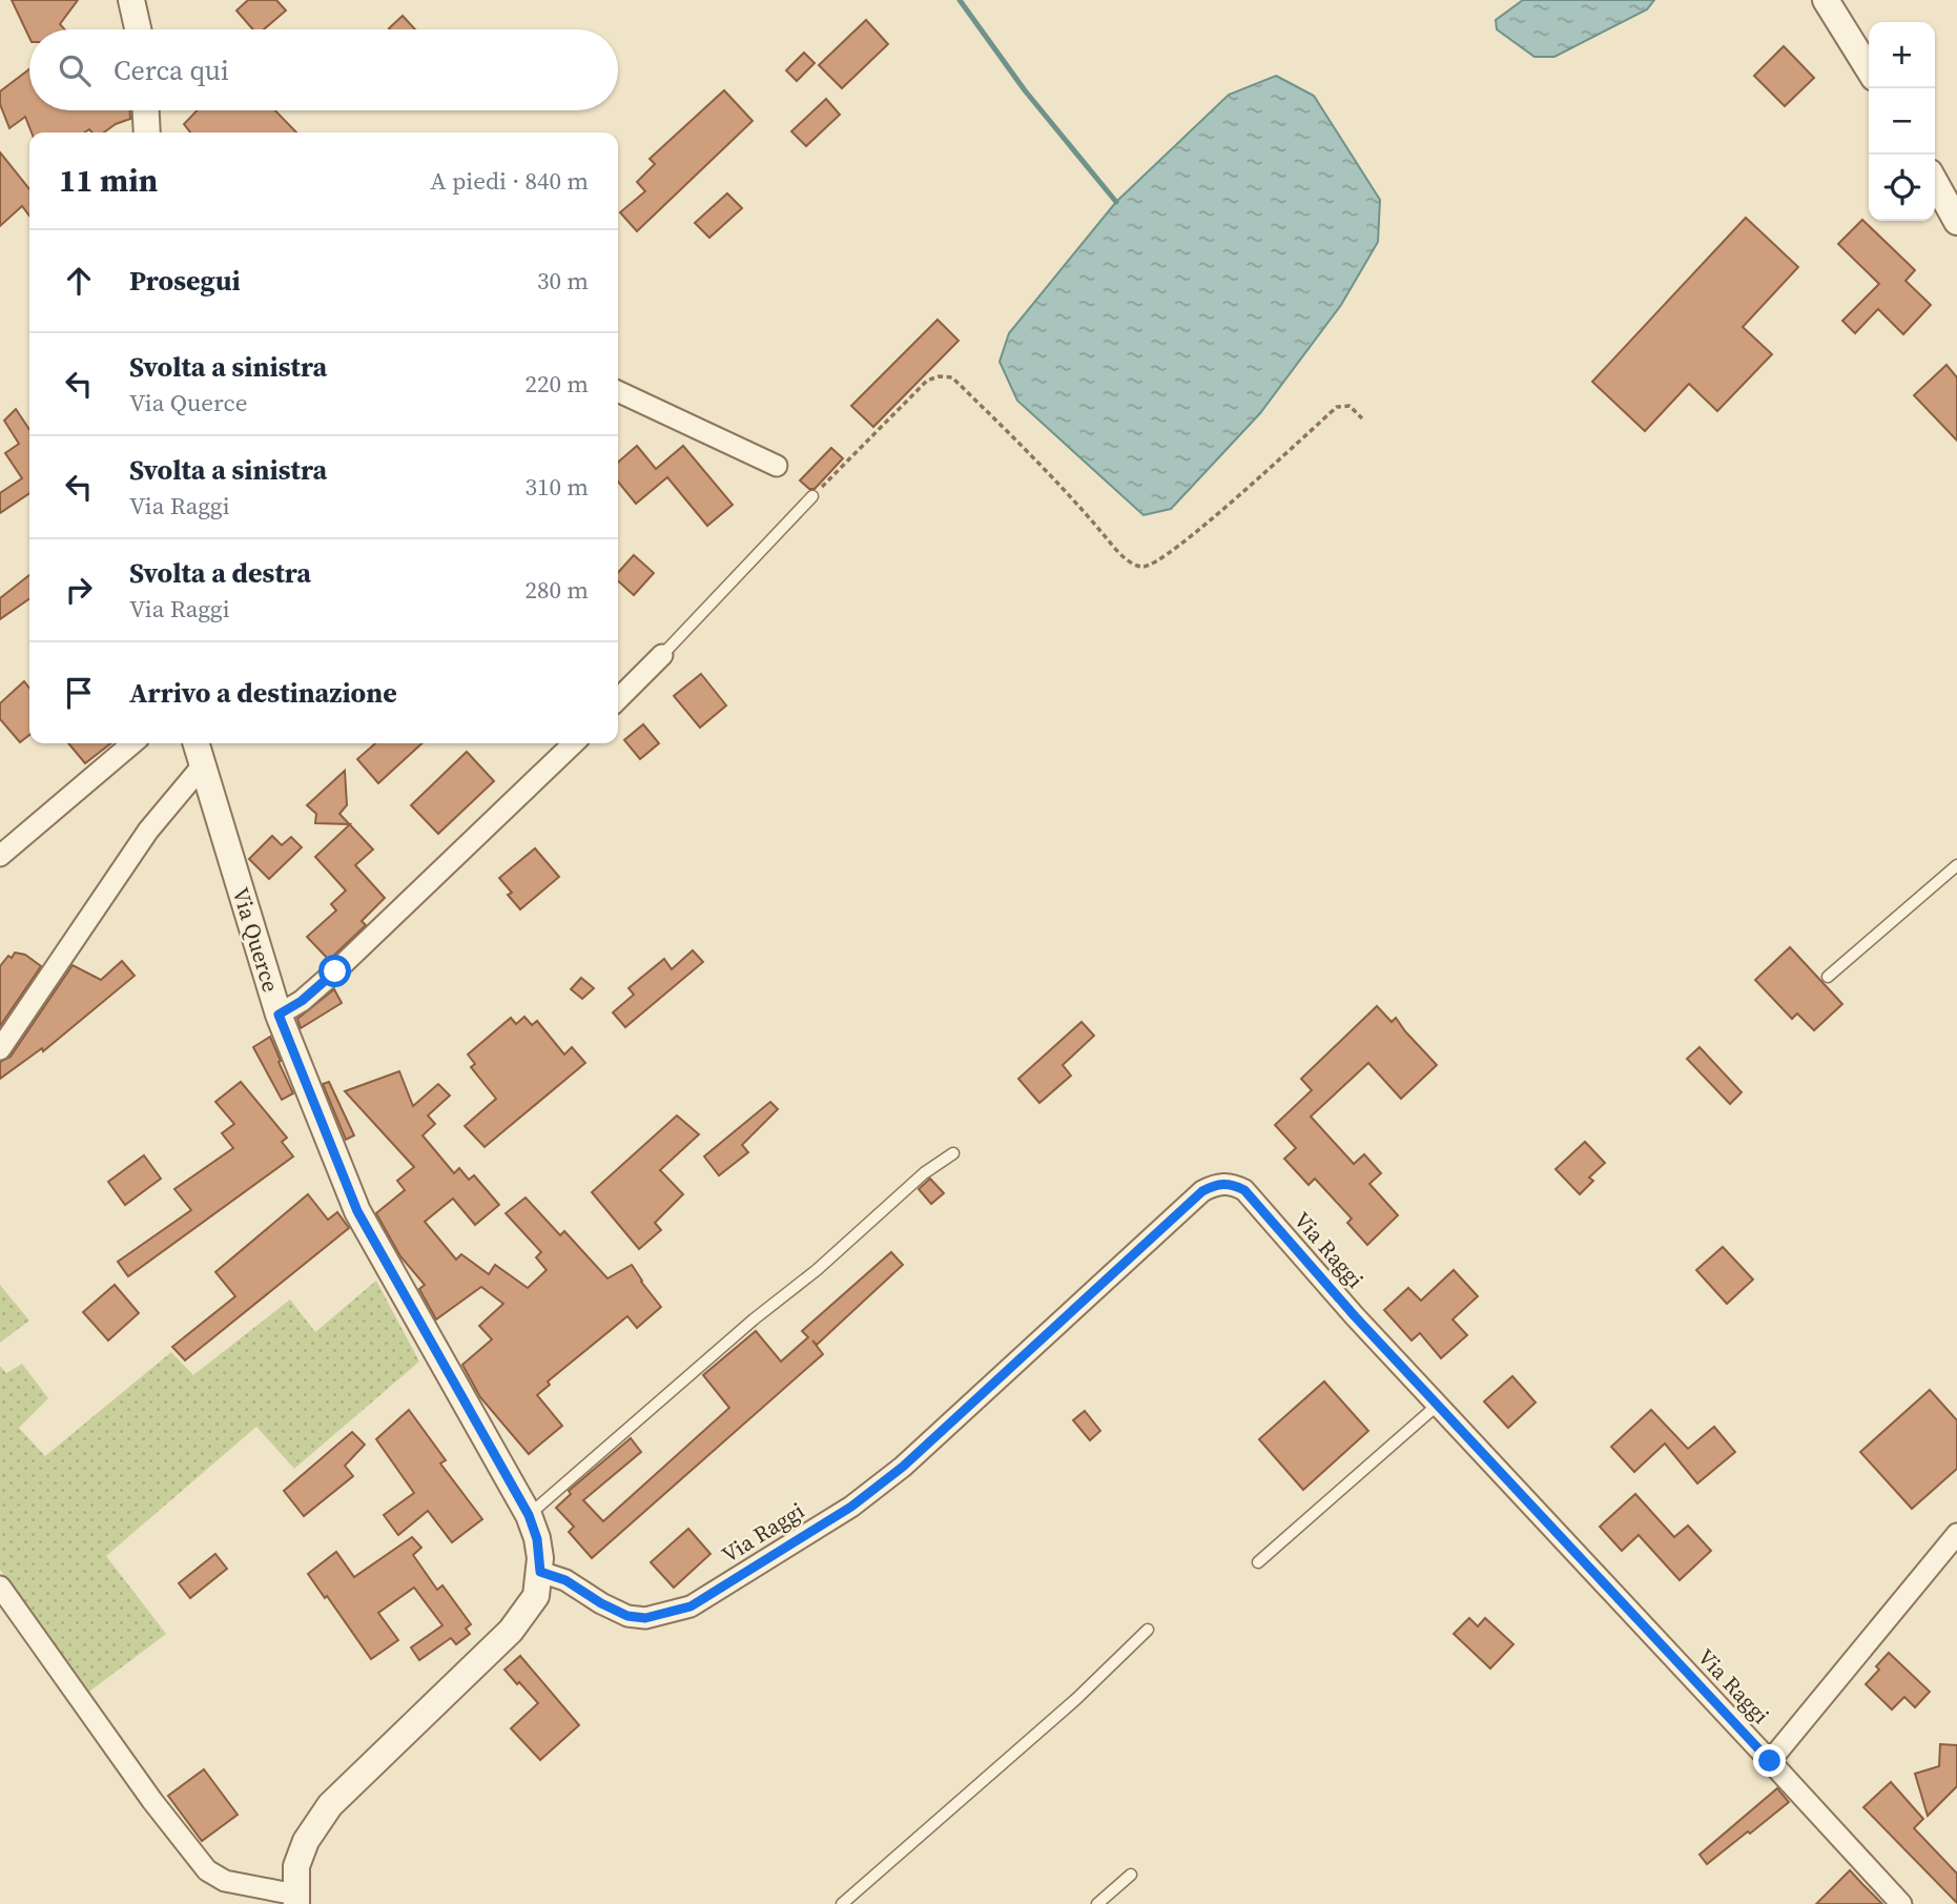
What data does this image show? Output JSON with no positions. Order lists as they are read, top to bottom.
{
  "streets": {
    "street": ["Via Querce", "Via Raggi"]
  },
  "crossings": [
    ["Via Querce", "Via Raggi"]
  ],
  "page": {
    "map_buttons": ["+", "−"],
    "search": "Cerca qui",
    "heading": ["11 min", "A piedi · 840 m"],
    "list": [
      ["Prosegui", "30 m"],
      ["Svolta a sinistra", "Via Querce", "220 m"],
      ["Svolta a sinistra", "Via Raggi", "310 m"],
      ["Svolta a destra", "Via Raggi", "280 m"],
      "Arrivo a destinazione"
    ]
  }
}
